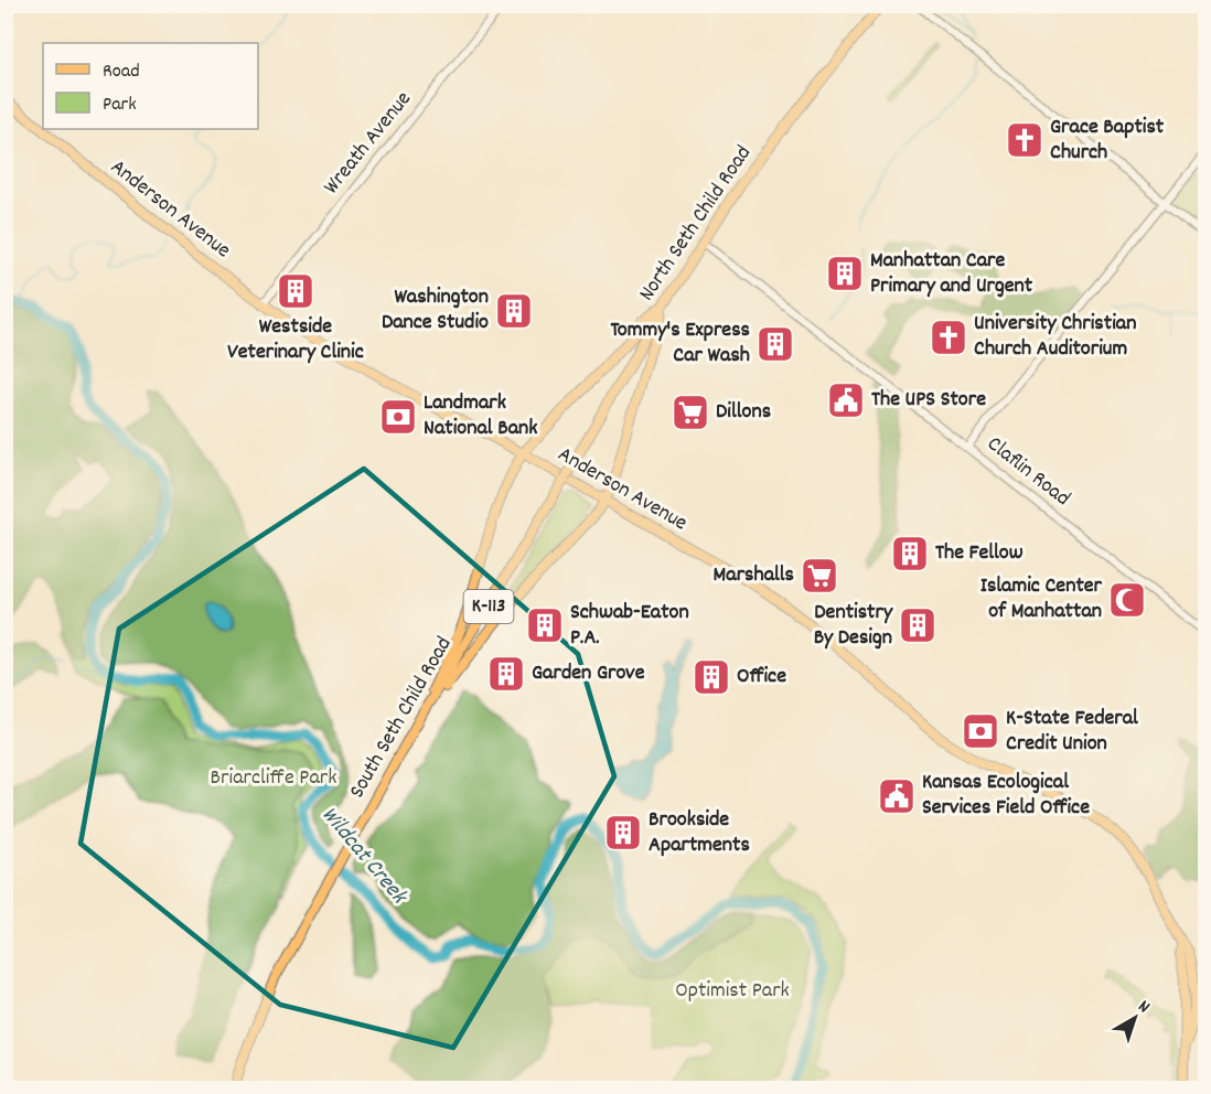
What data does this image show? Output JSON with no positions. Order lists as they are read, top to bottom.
{
  "streets": {
    "main road": [
      "Anderson Avenue",
      "North Seth Child Road",
      "K-113",
      "South Seth Child Road"
    ],
    "street": ["Wreath Avenue", "Claflin Road"]
  },
  "crossings": [
    ["Wreath Avenue", "Anderson Avenue"],
    ["North Seth Child Road", "Claflin Road"],
    ["North Seth Child Road", "South Seth Child Road"]
  ],
  "water": ["Wildcat Creek"],
  "parks": ["Briarcliffe Park", "Optimist Park"],
  "places": {
    "church": ["Grace Baptist Church", "University Christian Church Auditorium"],
    "building": [
      "Manhattan Care Primary and Urgent",
      "Westside Veterinary Clinic",
      "Washington Dance Studio",
      "Tommy's Express Car Wash",
      "The Fellow",
      "Schwab-Eaton P.A.",
      "Dentistry By Design",
      "Garden Grove",
      "Office",
      "Brookside Apartments"
    ],
    "public building": ["The UPS Store", "Kansas Ecological Services Field Office"],
    "supermarket": ["Dillons", "Marshalls"],
    "bank": ["Landmark National Bank", "K-State Federal Credit Union"],
    "mosque": ["Islamic Center of Manhattan"]
  },
  "legend": ["Road", "Park"],
  "north": "top right"
}
